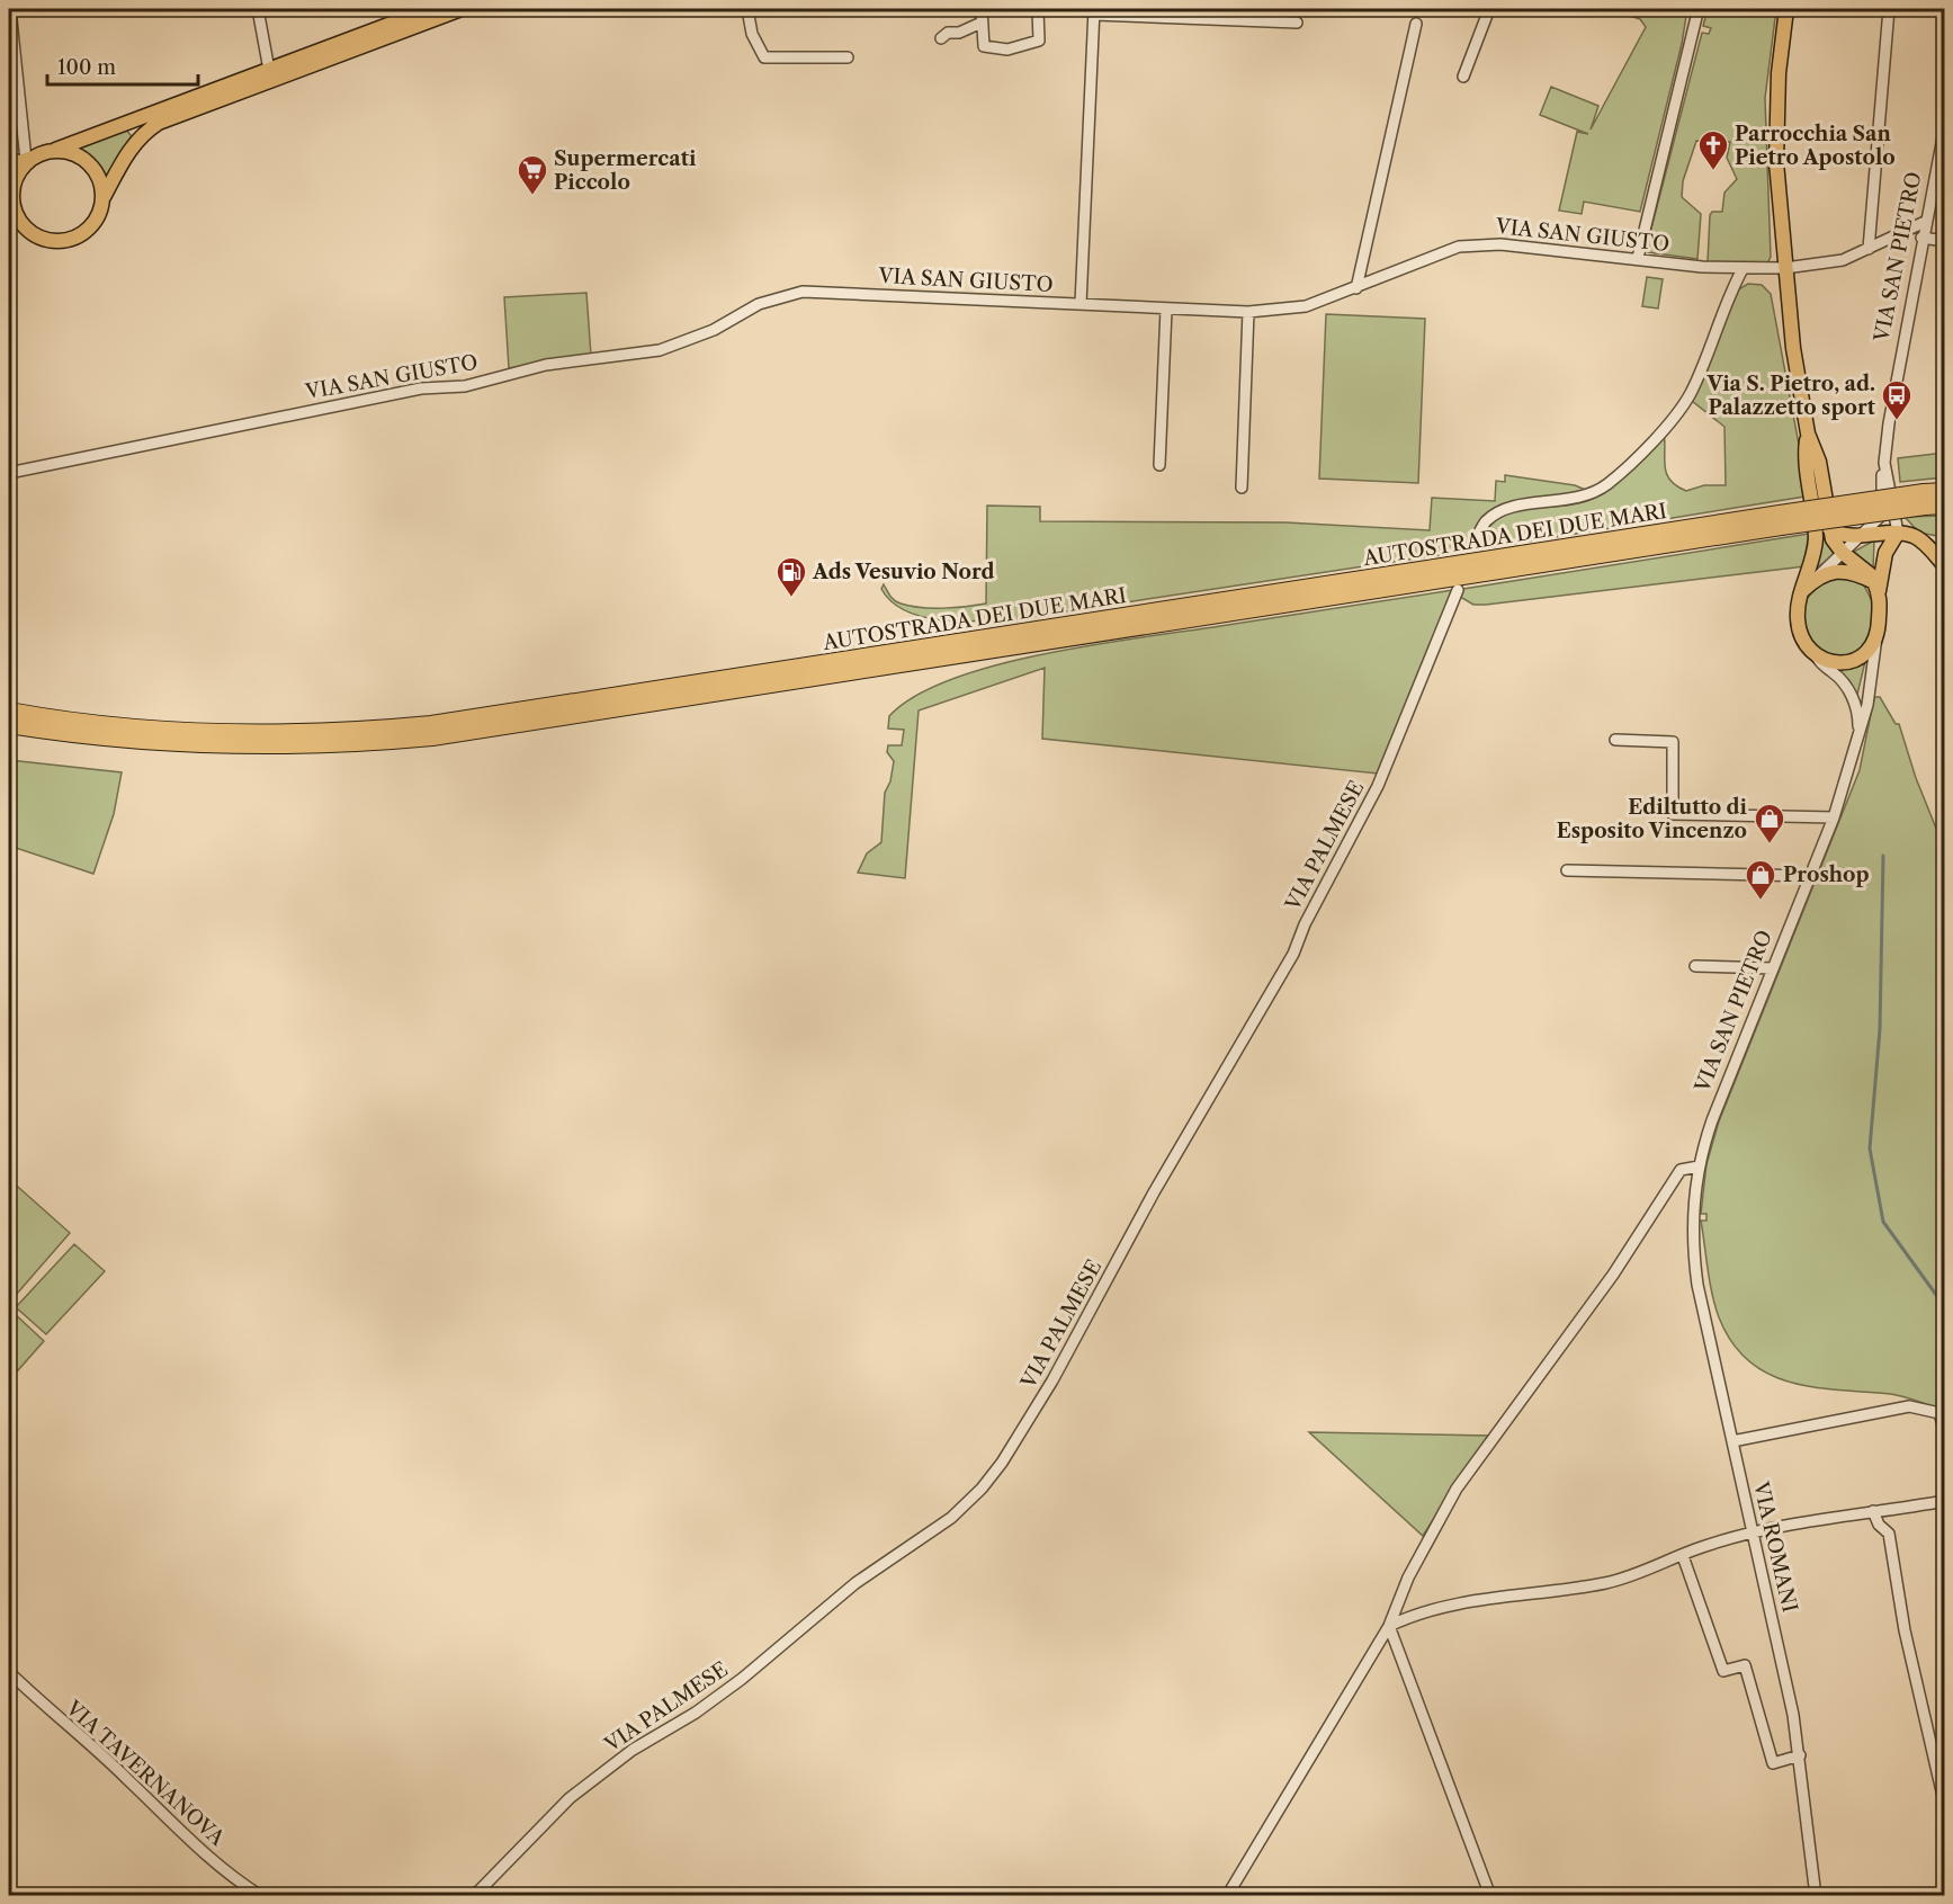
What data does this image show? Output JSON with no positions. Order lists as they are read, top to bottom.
{
  "streets": {
    "highway": ["AUTOSTRADA DEI DUE MARI"],
    "street": [
      "VIA SAN GIUSTO",
      "VIA SAN PIETRO",
      "VIA PALMESE",
      "VIA ROMANI",
      "VIA TAVERNANOVA"
    ]
  },
  "crossings": [
    ["VIA SAN GIUSTO", "VIA SAN PIETRO"],
    ["VIA SAN PIETRO", "VIA ROMANI"]
  ],
  "places": {
    "church": ["Parrocchia San Pietro Apostolo"],
    "supermarket": ["Supermercati Piccolo"],
    "bus stop": ["Via S. Pietro, ad. Palazzetto sport"],
    "fuel station": ["Ads Vesuvio Nord"],
    "shop": ["Ediltutto di Esposito Vincenzo", "Proshop"]
  },
  "scale_bar": "100 m"
}
